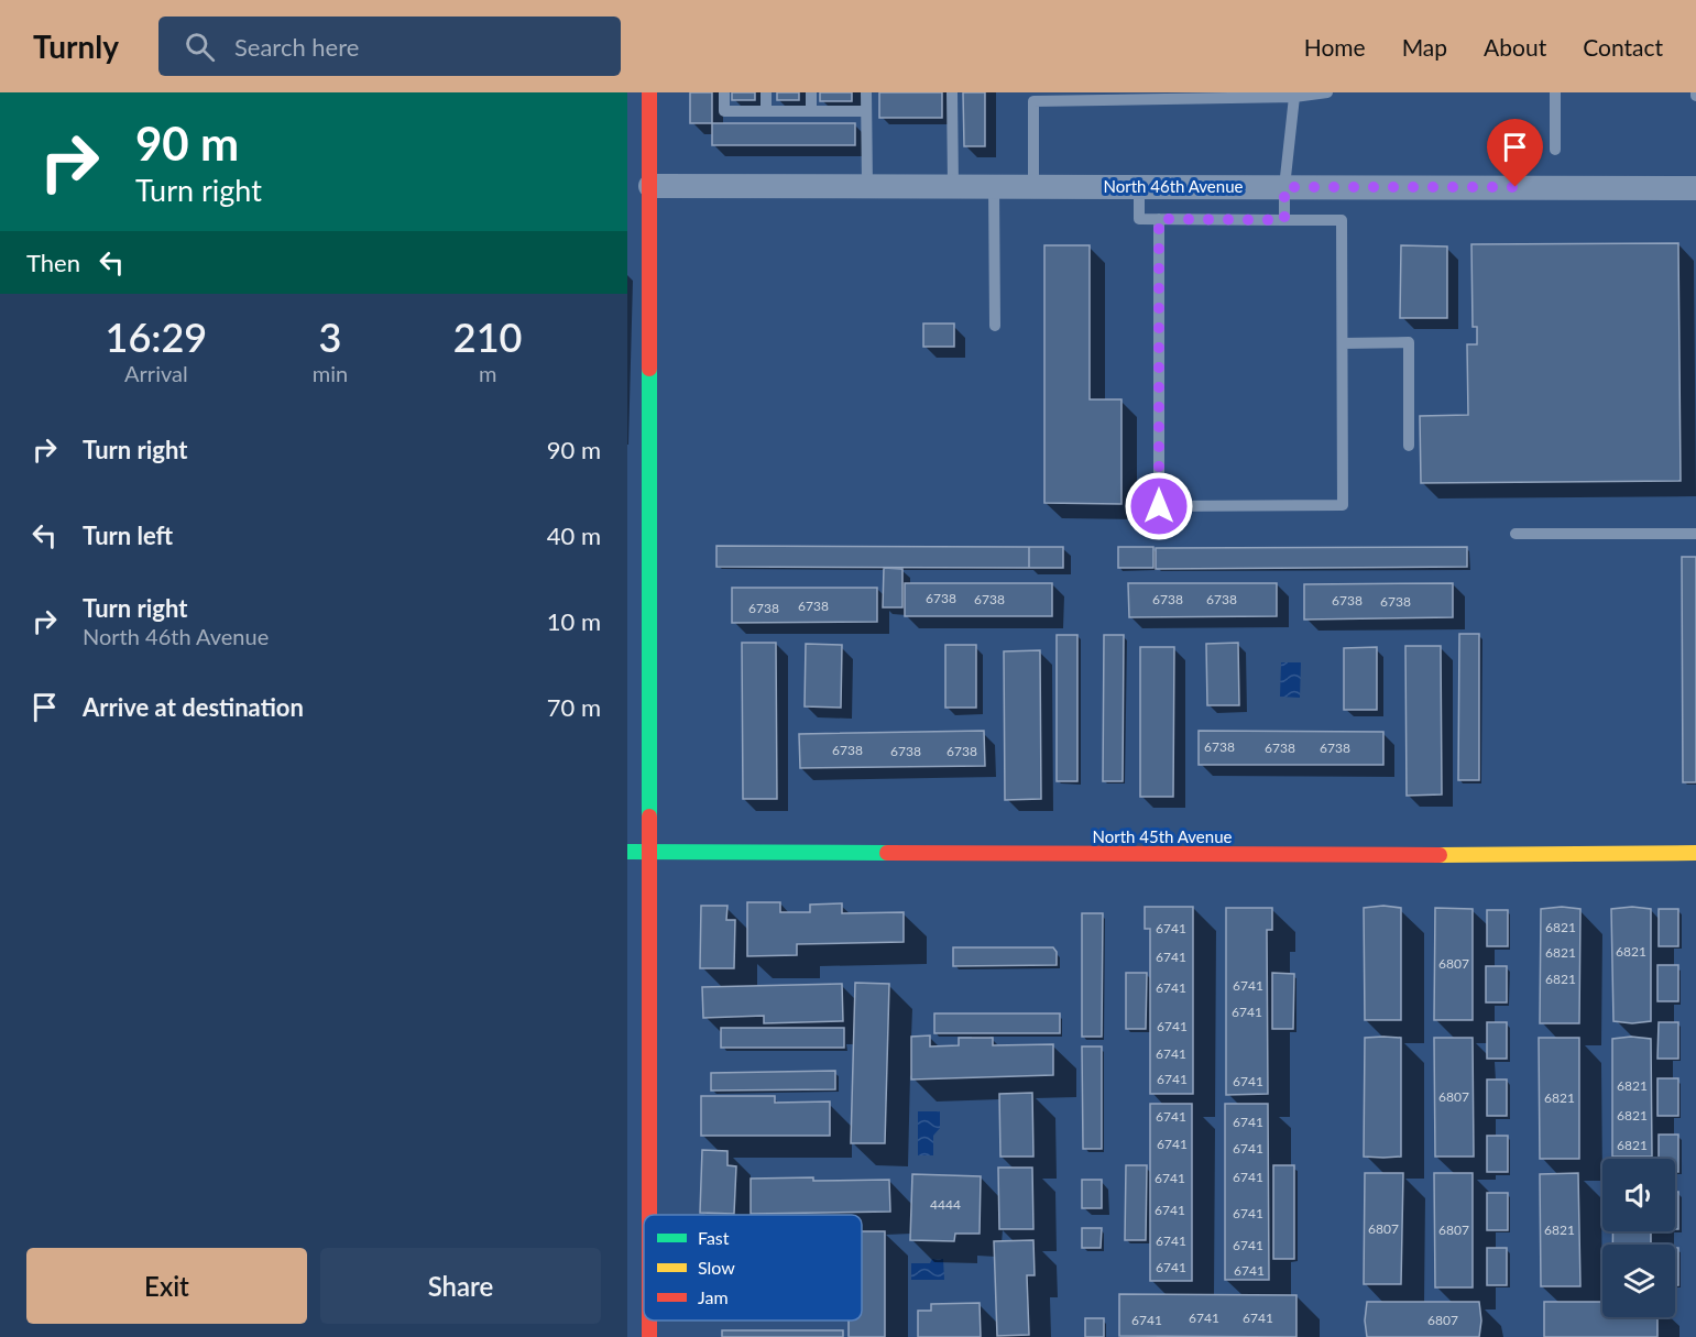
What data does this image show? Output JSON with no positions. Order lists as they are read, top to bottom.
{
  "streets": {
    "street": ["North 46th Avenue", "North 45th Avenue"]
  },
  "house_numbers": [
    "6738",
    "6738",
    "6738",
    "6738",
    "6738",
    "6738",
    "6738",
    "6738",
    "6738",
    "6738",
    "6738",
    "6738",
    "6738",
    "6738",
    "6821",
    "6741",
    "6821",
    "6821",
    "6741",
    "6807",
    "6821",
    "6741",
    "6741",
    "6741",
    "6741",
    "6741",
    "6741",
    "6741",
    "6821",
    "6807",
    "6821",
    "6821",
    "6741",
    "6741",
    "6741",
    "6821",
    "6741",
    "6741",
    "6741",
    "4444",
    "6741",
    "6741",
    "6807",
    "6807",
    "6821",
    "6741",
    "6741",
    "6741",
    "6741",
    "6741",
    "6741",
    "6741",
    "6807"
  ],
  "legend": ["Fast", "Slow", "Jam"],
  "page": {
    "header": "Turnly",
    "search": "Search here",
    "nav": [
      "Home",
      "Map",
      "About",
      "Contact"
    ],
    "turn": ["90 m", "Turn right"],
    "then": "Then",
    "eta": [
      "16:29",
      "Arrival",
      "3",
      "min",
      "210",
      "m"
    ],
    "list": [
      {
        "name": "Turn right",
        "value": "90 m"
      },
      {
        "name": "Turn left",
        "value": "40 m"
      },
      {
        "name": "Turn right",
        "note": "North 46th Avenue",
        "value": "10 m"
      },
      {
        "name": "Arrive at destination",
        "value": "70 m"
      }
    ],
    "buttons": ["Exit", "Share"]
  }
}
